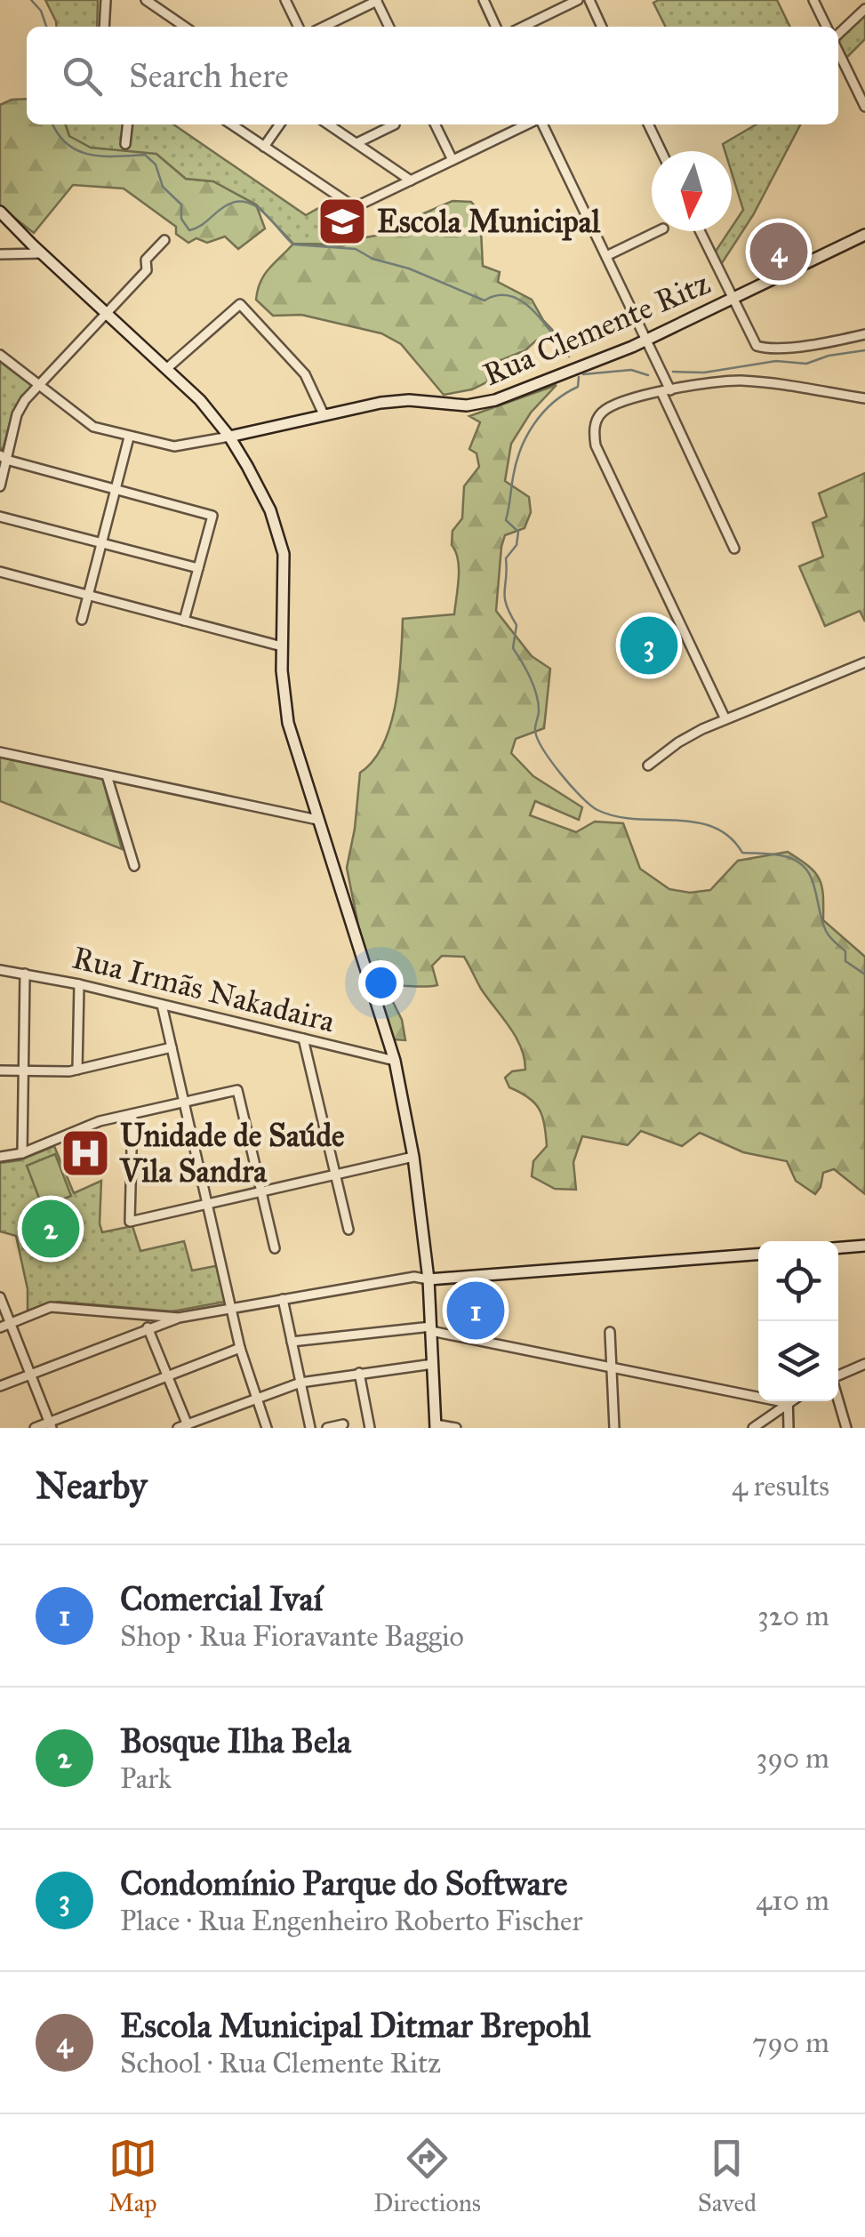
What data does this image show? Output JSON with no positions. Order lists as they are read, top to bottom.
{
  "streets": {
    "main road": ["Rua Clemente Ritz"],
    "street": ["Rua Irmãs Nakadaira"]
  },
  "places": {
    "school or university": ["Escola Municipal"],
    "hospital": ["Unidade de Saúde Vila Sandra"]
  },
  "north": "bottom",
  "page": {
    "search": "Search here",
    "pins": [
      "4",
      "3",
      "2",
      "1"
    ],
    "heading": ["Nearby", "4 results"],
    "list": [
      {
        "mark": "1",
        "name": "Comercial Ivaí",
        "note": "Shop · Rua Fioravante Baggio",
        "value": "320 m"
      },
      {
        "mark": "2",
        "name": "Bosque Ilha Bela",
        "note": "Park",
        "value": "390 m"
      },
      {
        "mark": "3",
        "name": "Condomínio Parque do Software",
        "note": "Place · Rua Engenheiro Roberto Fischer",
        "value": "410 m"
      },
      {
        "mark": "4",
        "name": "Escola Municipal Ditmar Brepohl",
        "note": "School · Rua Clemente Ritz",
        "value": "790 m"
      }
    ],
    "nav": ["Map", "Directions", "Saved"]
  }
}
